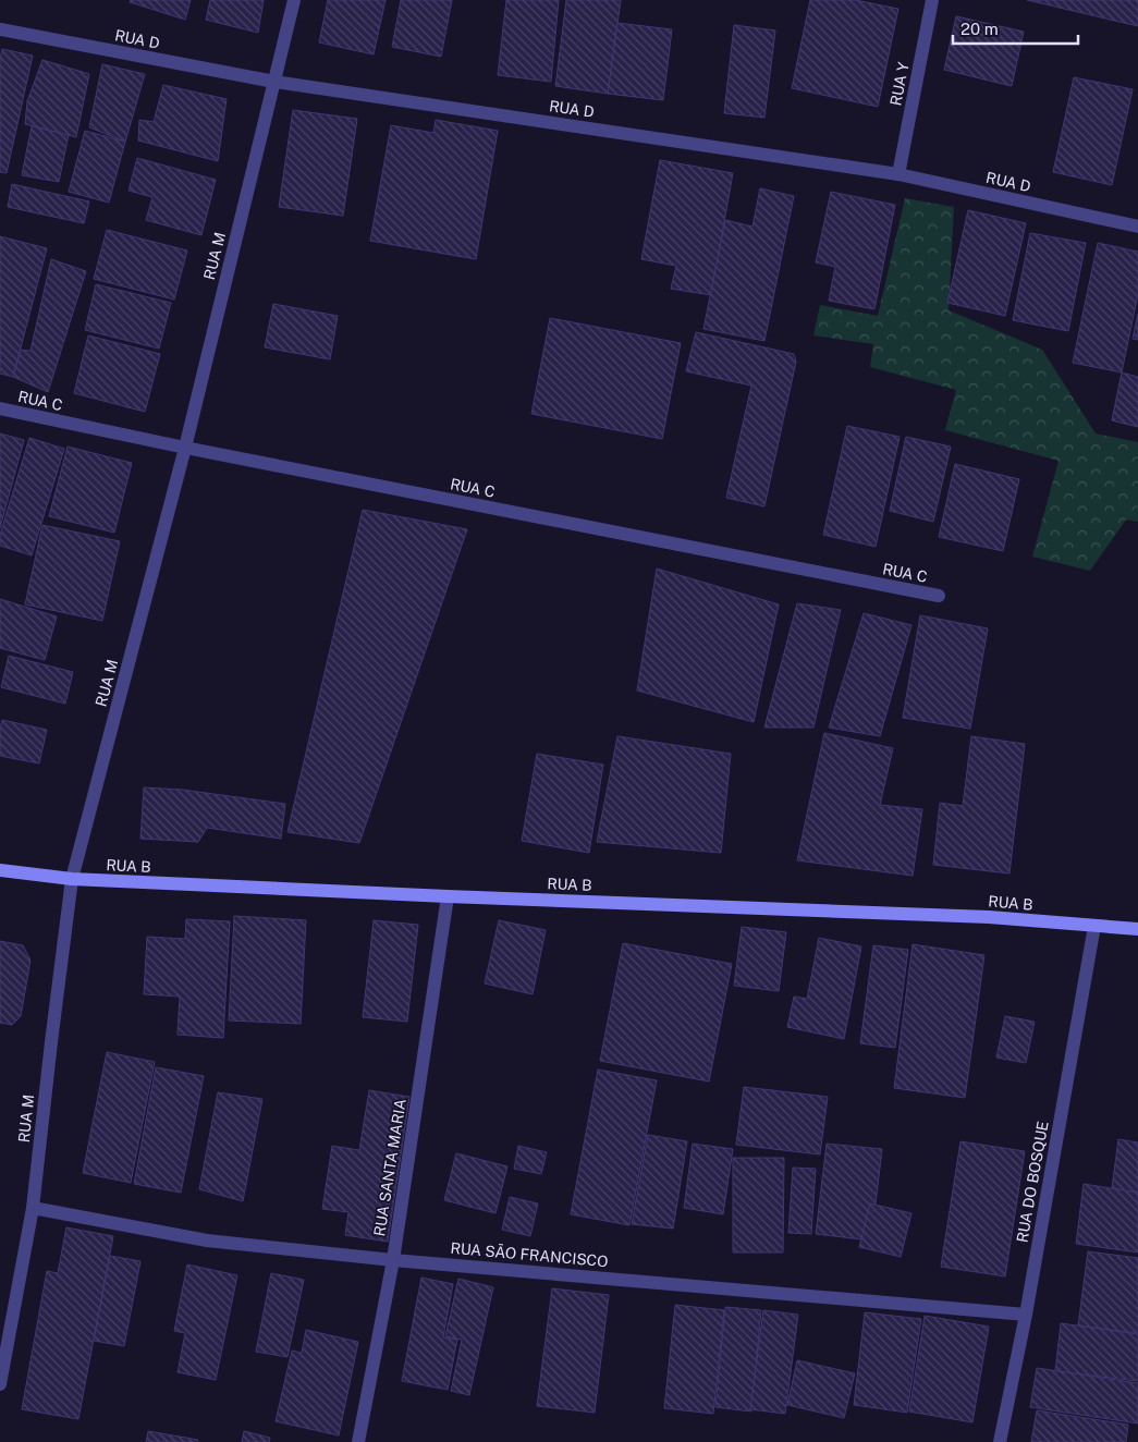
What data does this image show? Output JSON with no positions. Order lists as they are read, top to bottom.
{
  "streets": {
    "street": [
      "RUA D",
      "RUA Y",
      "RUA M",
      "RUA C",
      "RUA B",
      "RUA SANTA MARIA",
      "RUA DO BOSQUE",
      "RUA SÃO FRANCISCO"
    ]
  },
  "crossings": [
    ["RUA D", "RUA Y"],
    ["RUA D", "RUA M"],
    ["RUA M", "RUA C"],
    ["RUA M", "RUA B"],
    ["RUA M", "RUA SÃO FRANCISCO"],
    ["RUA B", "RUA SANTA MARIA"],
    ["RUA B", "RUA DO BOSQUE"],
    ["RUA SANTA MARIA", "RUA SÃO FRANCISCO"],
    ["RUA DO BOSQUE", "RUA SÃO FRANCISCO"]
  ],
  "scale_bar": "20 m"
}
